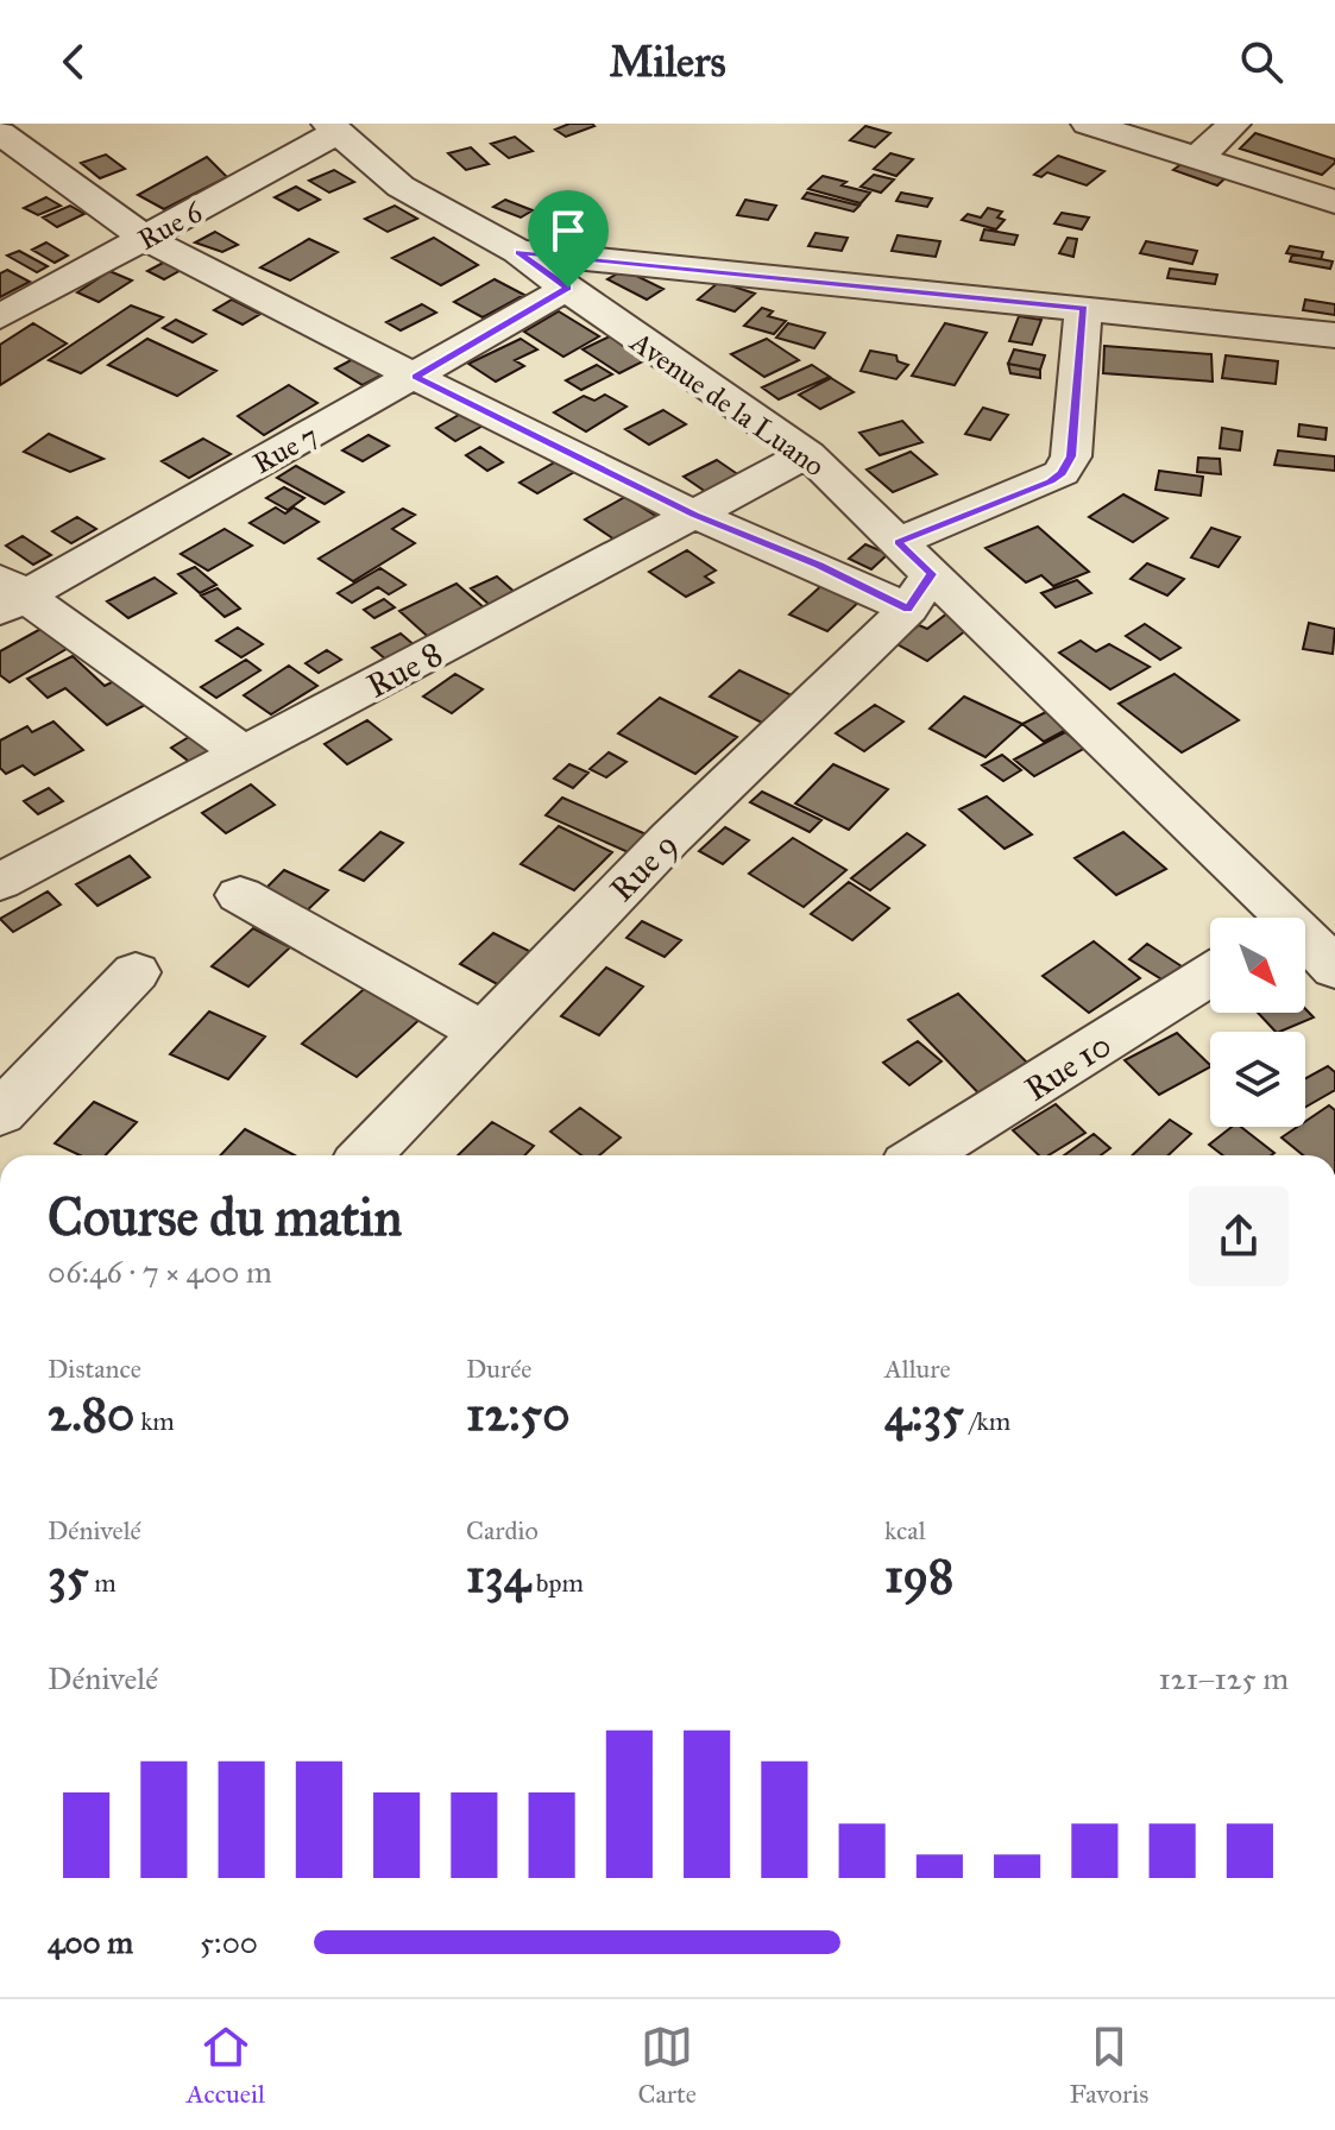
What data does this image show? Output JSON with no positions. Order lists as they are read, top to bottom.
{
  "streets": {
    "street": [
      "Rue 6",
      "Avenue de la Luano",
      "Rue 7",
      "Rue 8",
      "Rue 9",
      "Rue 10"
    ]
  },
  "crossings": [
    ["Rue 6", "Avenue de la Luano"],
    ["Avenue de la Luano", "Rue 7"],
    ["Avenue de la Luano", "Rue 8"],
    ["Avenue de la Luano", "Rue 9"]
  ],
  "north": "bottom right",
  "page": {
    "header": "Milers",
    "heading": ["Course du matin", "06:46 · 7 × 400 m"],
    "stats": [
      ["Distance", "2.80 km"],
      ["Durée", "12:50"],
      ["Allure", "4:35 /km"],
      ["Dénivelé", "35 m"],
      ["Cardio", "134 bpm"],
      ["kcal", "198"]
    ],
    "chart": ["Dénivelé", "121–125 m"],
    "list": [
      {
        "name": "400 m",
        "note": "5:00"
      }
    ],
    "tabs": ["Accueil", "Carte", "Favoris"]
  }
}
